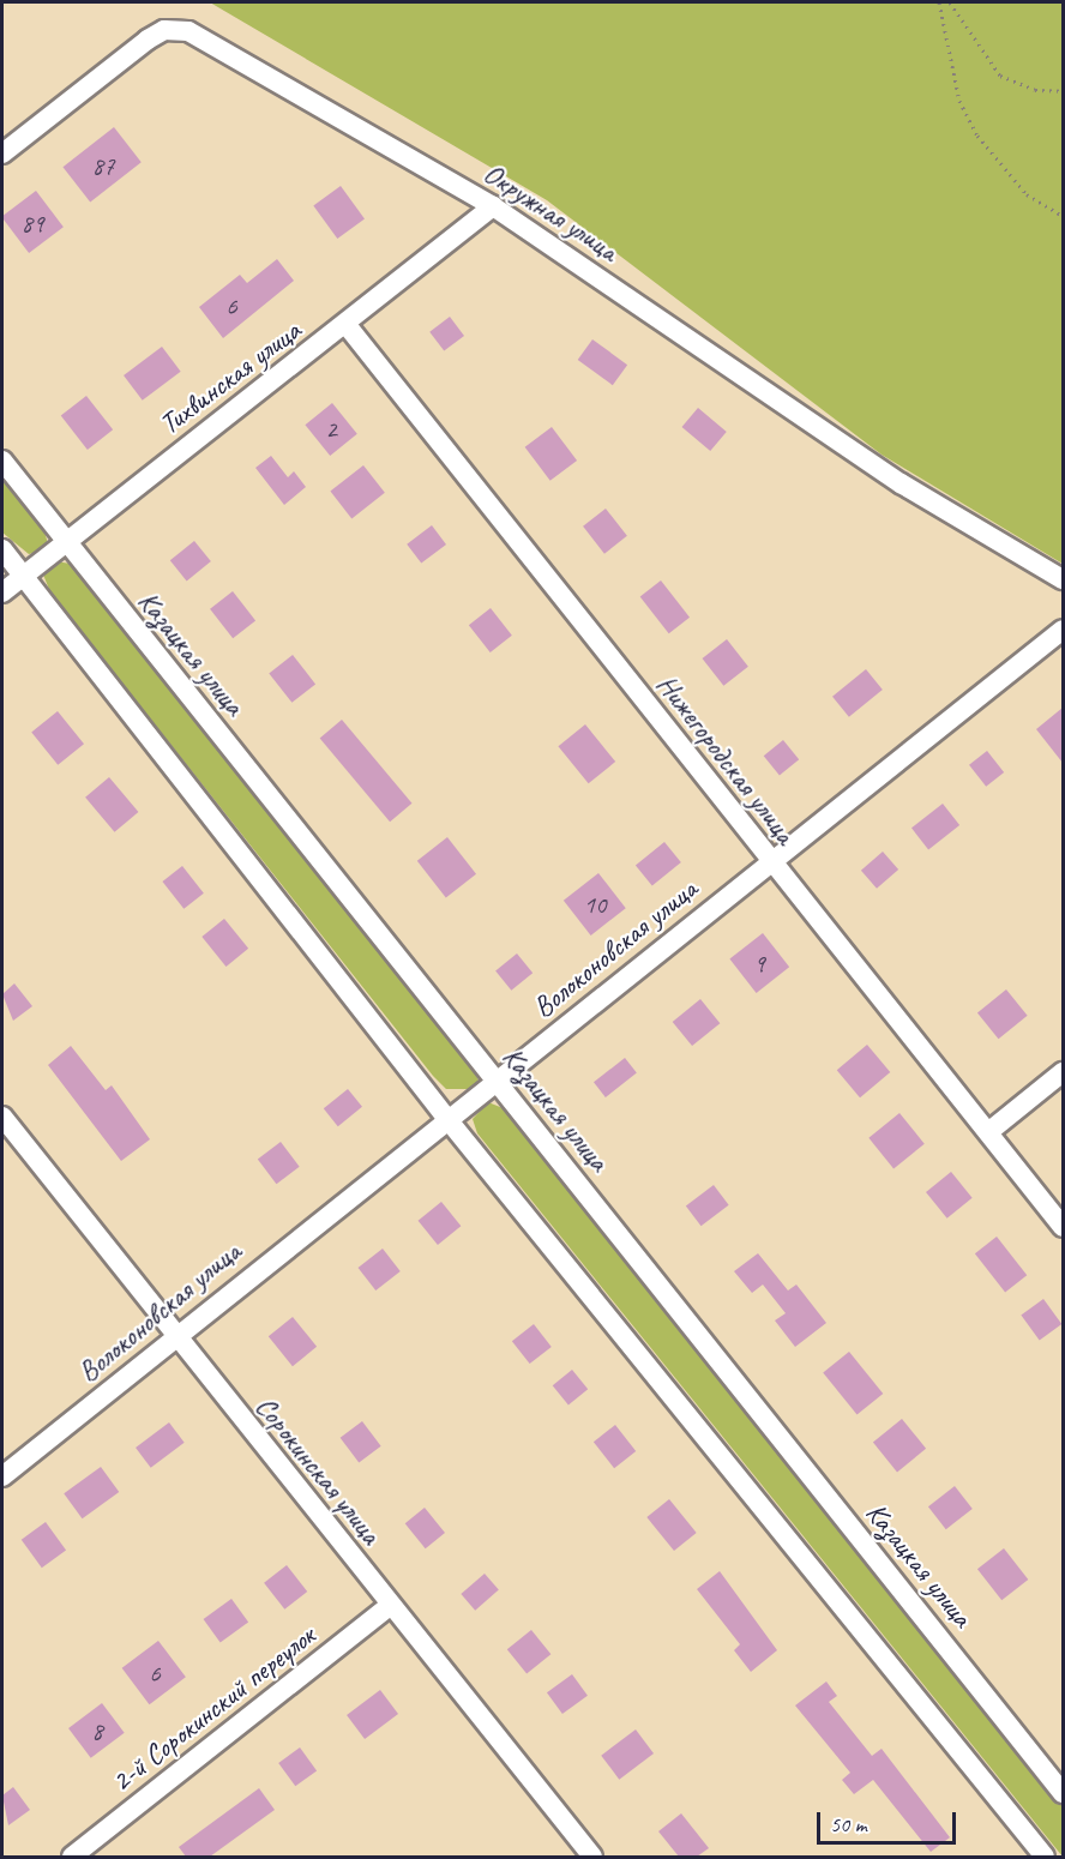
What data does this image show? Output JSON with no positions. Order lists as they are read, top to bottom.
{
  "streets": {
    "street": [
      "Окружная улица",
      "Тихвинская улица",
      "Казацкая улица",
      "Нижегородская улица",
      "Волоконовская улица",
      "Сорокинская улица",
      "2-й Сорокинский переулок"
    ]
  },
  "crossings": [
    ["Окружная улица", "Тихвинская улица"],
    ["Тихвинская улица", "Казацкая улица"],
    ["Тихвинская улица", "Нижегородская улица"],
    ["Казацкая улица", "Волоконовская улица"],
    ["Нижегородская улица", "Волоконовская улица"],
    ["Волоконовская улица", "Сорокинская улица"],
    ["Сорокинская улица", "2-й Сорокинский переулок"]
  ],
  "house_numbers": [
    "87",
    "89",
    "6",
    "2",
    "10",
    "9",
    "6",
    "8"
  ],
  "scale_bar": "50 m"
}
